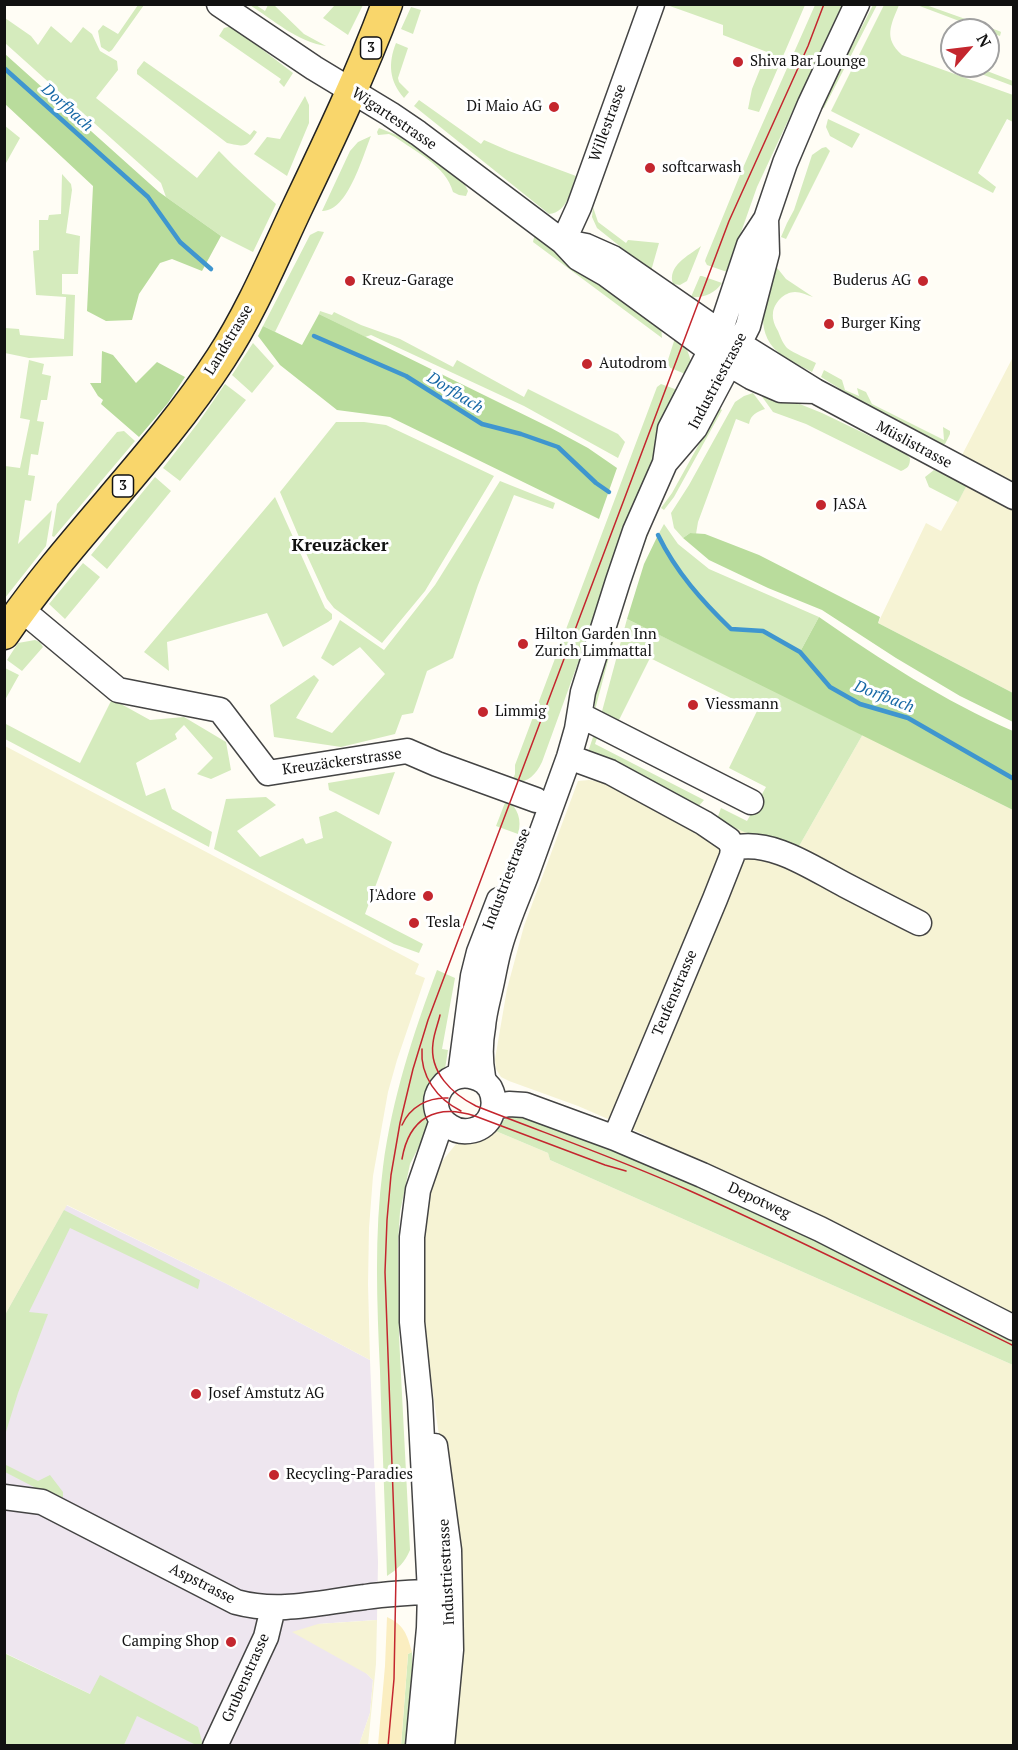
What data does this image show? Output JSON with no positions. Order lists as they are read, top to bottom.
{
  "streets": {
    "main road": ["3", "Landstrasse"],
    "street": [
      "Wigartestrasse",
      "Willestrasse",
      "Industriestrasse",
      "Müslistrasse",
      "Kreuzäckerstrasse",
      "Teufenstrasse",
      "Depotweg",
      "Aspstrasse",
      "Grubenstrasse"
    ]
  },
  "crossings": [
    ["Wigartestrasse", "Willestrasse"],
    ["Wigartestrasse", "Landstrasse"],
    ["Landstrasse", "Kreuzäckerstrasse"],
    ["Industriestrasse", "Müslistrasse"],
    ["Industriestrasse", "Kreuzäckerstrasse"],
    ["Industriestrasse", "Depotweg"],
    ["Industriestrasse", "Aspstrasse"],
    ["Teufenstrasse", "Depotweg"],
    ["Aspstrasse", "Grubenstrasse"]
  ],
  "districts": ["Kreuzäcker"],
  "water": ["Dorfbach"],
  "places": [
    "Shiva Bar Lounge",
    "Di Maio AG",
    "softcarwash",
    "Kreuz-Garage",
    "Buderus AG",
    "Burger King",
    "Autodrom",
    "JASA",
    "Hilton Garden Inn Zurich Limmattal",
    "Viessmann",
    "Limmig",
    "J'Adore",
    "Tesla",
    "Josef Amstutz AG",
    "Recycling-Paradies",
    "Camping Shop"
  ],
  "north": "top right"
}
